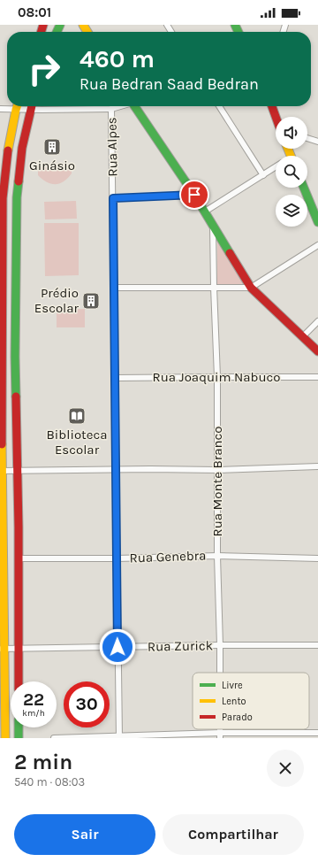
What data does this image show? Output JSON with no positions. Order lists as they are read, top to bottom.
{
  "streets": {
    "street": [
      "Rua Alpes",
      "Rua Joaquim Nabuco",
      "Rua Monte Branco",
      "Rua Genebra",
      "Rua Zurick"
    ]
  },
  "crossings": [
    ["Rua Alpes", "Rua Joaquim Nabuco"],
    ["Rua Alpes", "Rua Genebra"],
    ["Rua Alpes", "Rua Zurick"],
    ["Rua Joaquim Nabuco", "Rua Monte Branco"],
    ["Rua Monte Branco", "Rua Genebra"],
    ["Rua Monte Branco", "Rua Zurick"]
  ],
  "places": {
    "building": ["Ginásio", "Prédio Escolar"],
    "library": ["Biblioteca Escolar"]
  },
  "legend": ["Livre", "Lento", "Parado"],
  "page": {
    "status": "08:01",
    "turn": ["460 m", "Rua Bedran Saad Bedran"],
    "speed": "22 km/h",
    "limit": "30",
    "heading": ["2 min", "540 m · 08:03"],
    "buttons": ["Sair", "Compartilhar"]
  }
}
